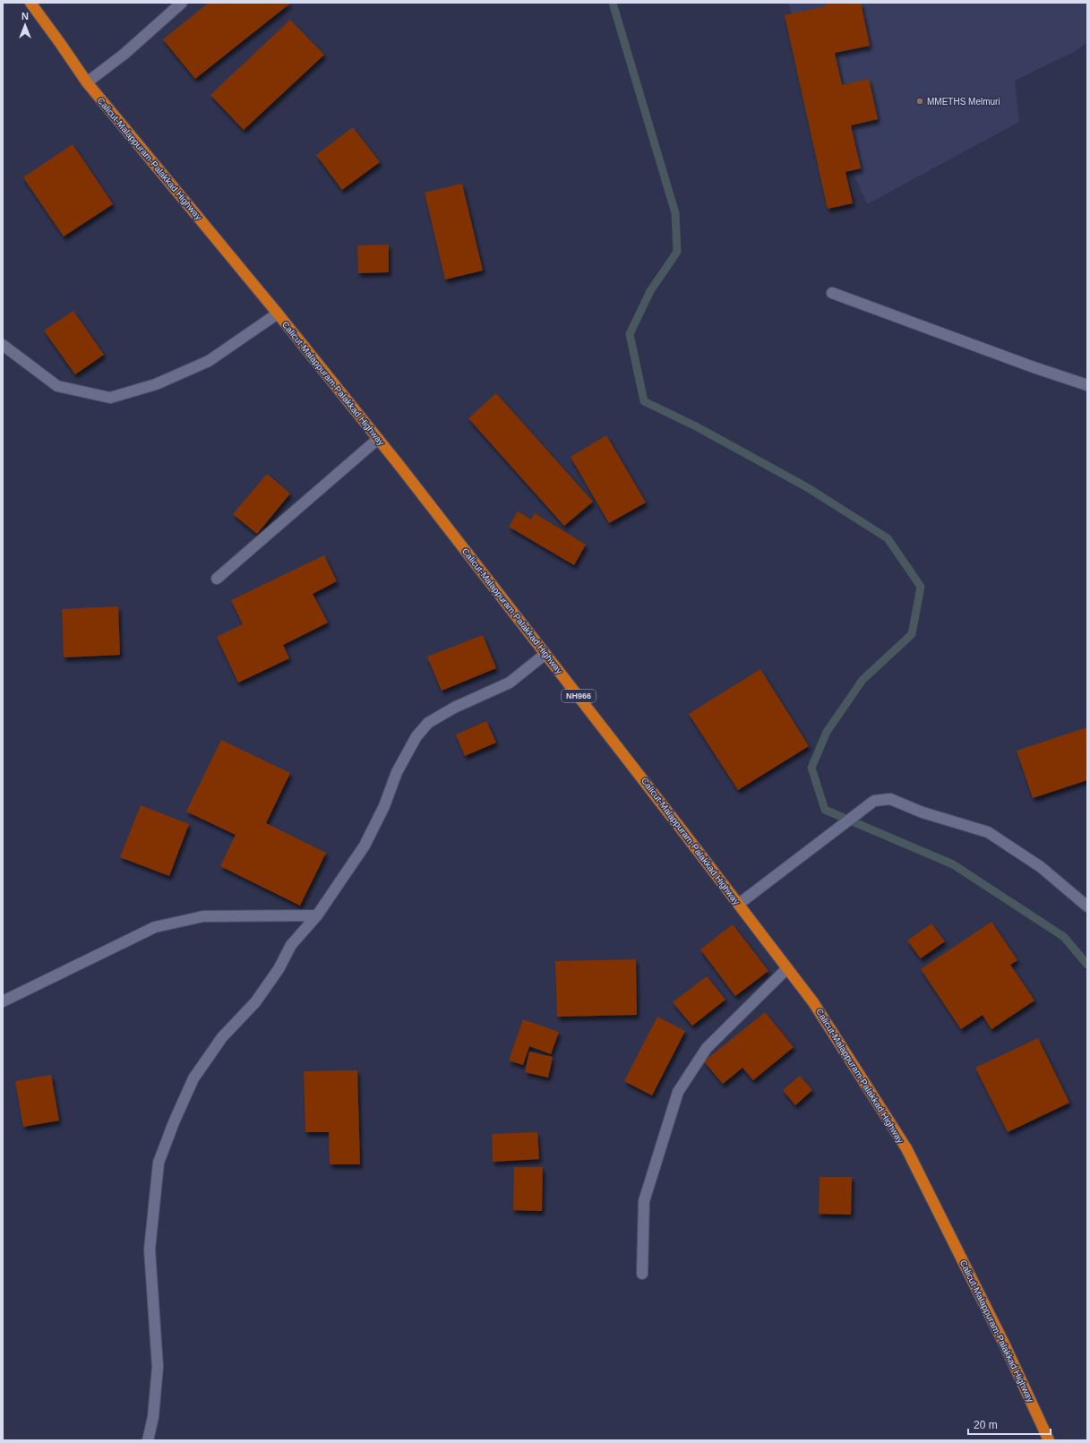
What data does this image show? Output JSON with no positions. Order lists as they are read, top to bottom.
{
  "streets": {
    "highway": ["Calicut-Malappuram-Palakkad Highway", "NH966"]
  },
  "places": ["MMETHS Melmuri"],
  "scale_bar": "20 m",
  "north": "top"
}
